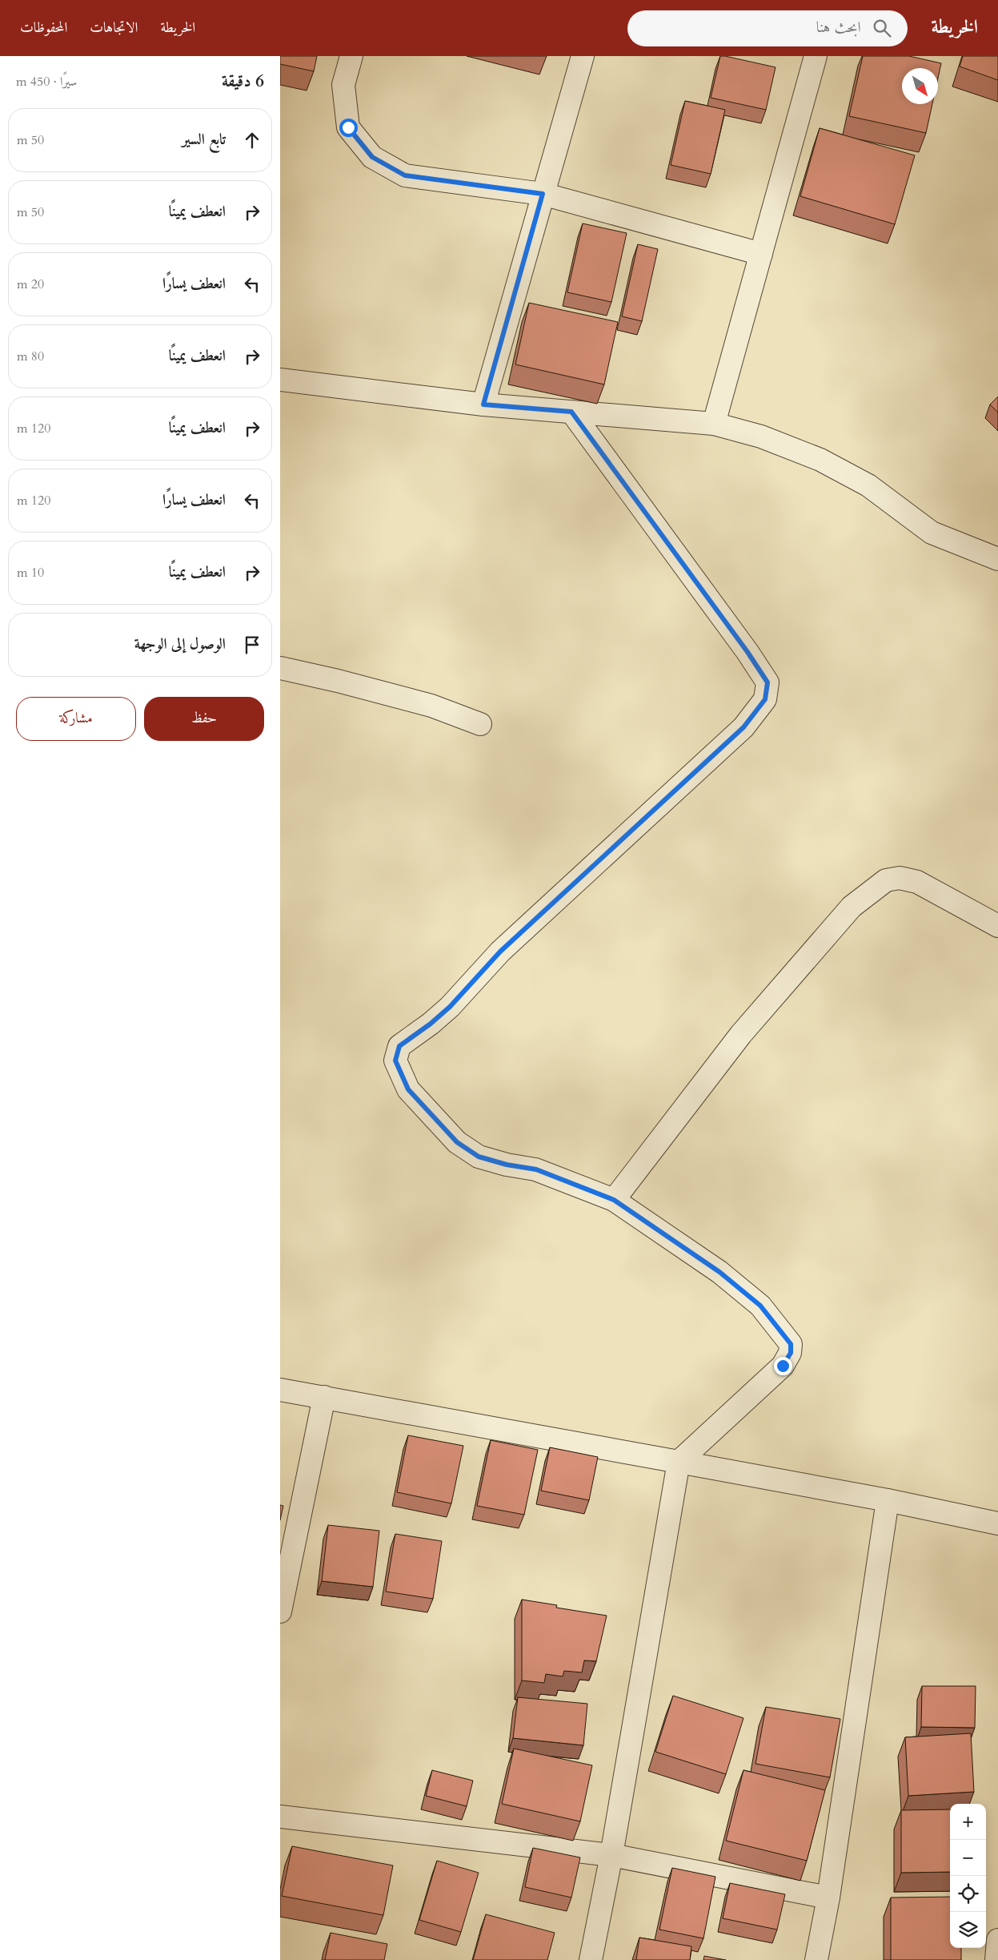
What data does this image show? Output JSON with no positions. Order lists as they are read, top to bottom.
{
  "north": "bottom right",
  "page": {
    "header": "الخريطة",
    "search": "ابحث هنا",
    "nav": ["الخريطة", "الاتجاهات", "المحفوظات"],
    "heading": ["6 دقيقة", "سيرًا · 450 m"],
    "list": [
      ["تابع السير", "50 m"],
      ["انعطف يمينًا", "50 m"],
      ["انعطف يسارًا", "20 m"],
      ["انعطف يمينًا", "80 m"],
      ["انعطف يمينًا", "120 m"],
      ["انعطف يسارًا", "120 m"],
      ["انعطف يمينًا", "10 m"],
      "الوصول إلى الوجهة"
    ],
    "buttons": ["حفظ", "مشاركة"],
    "map_buttons": ["+", "−"]
  }
}
